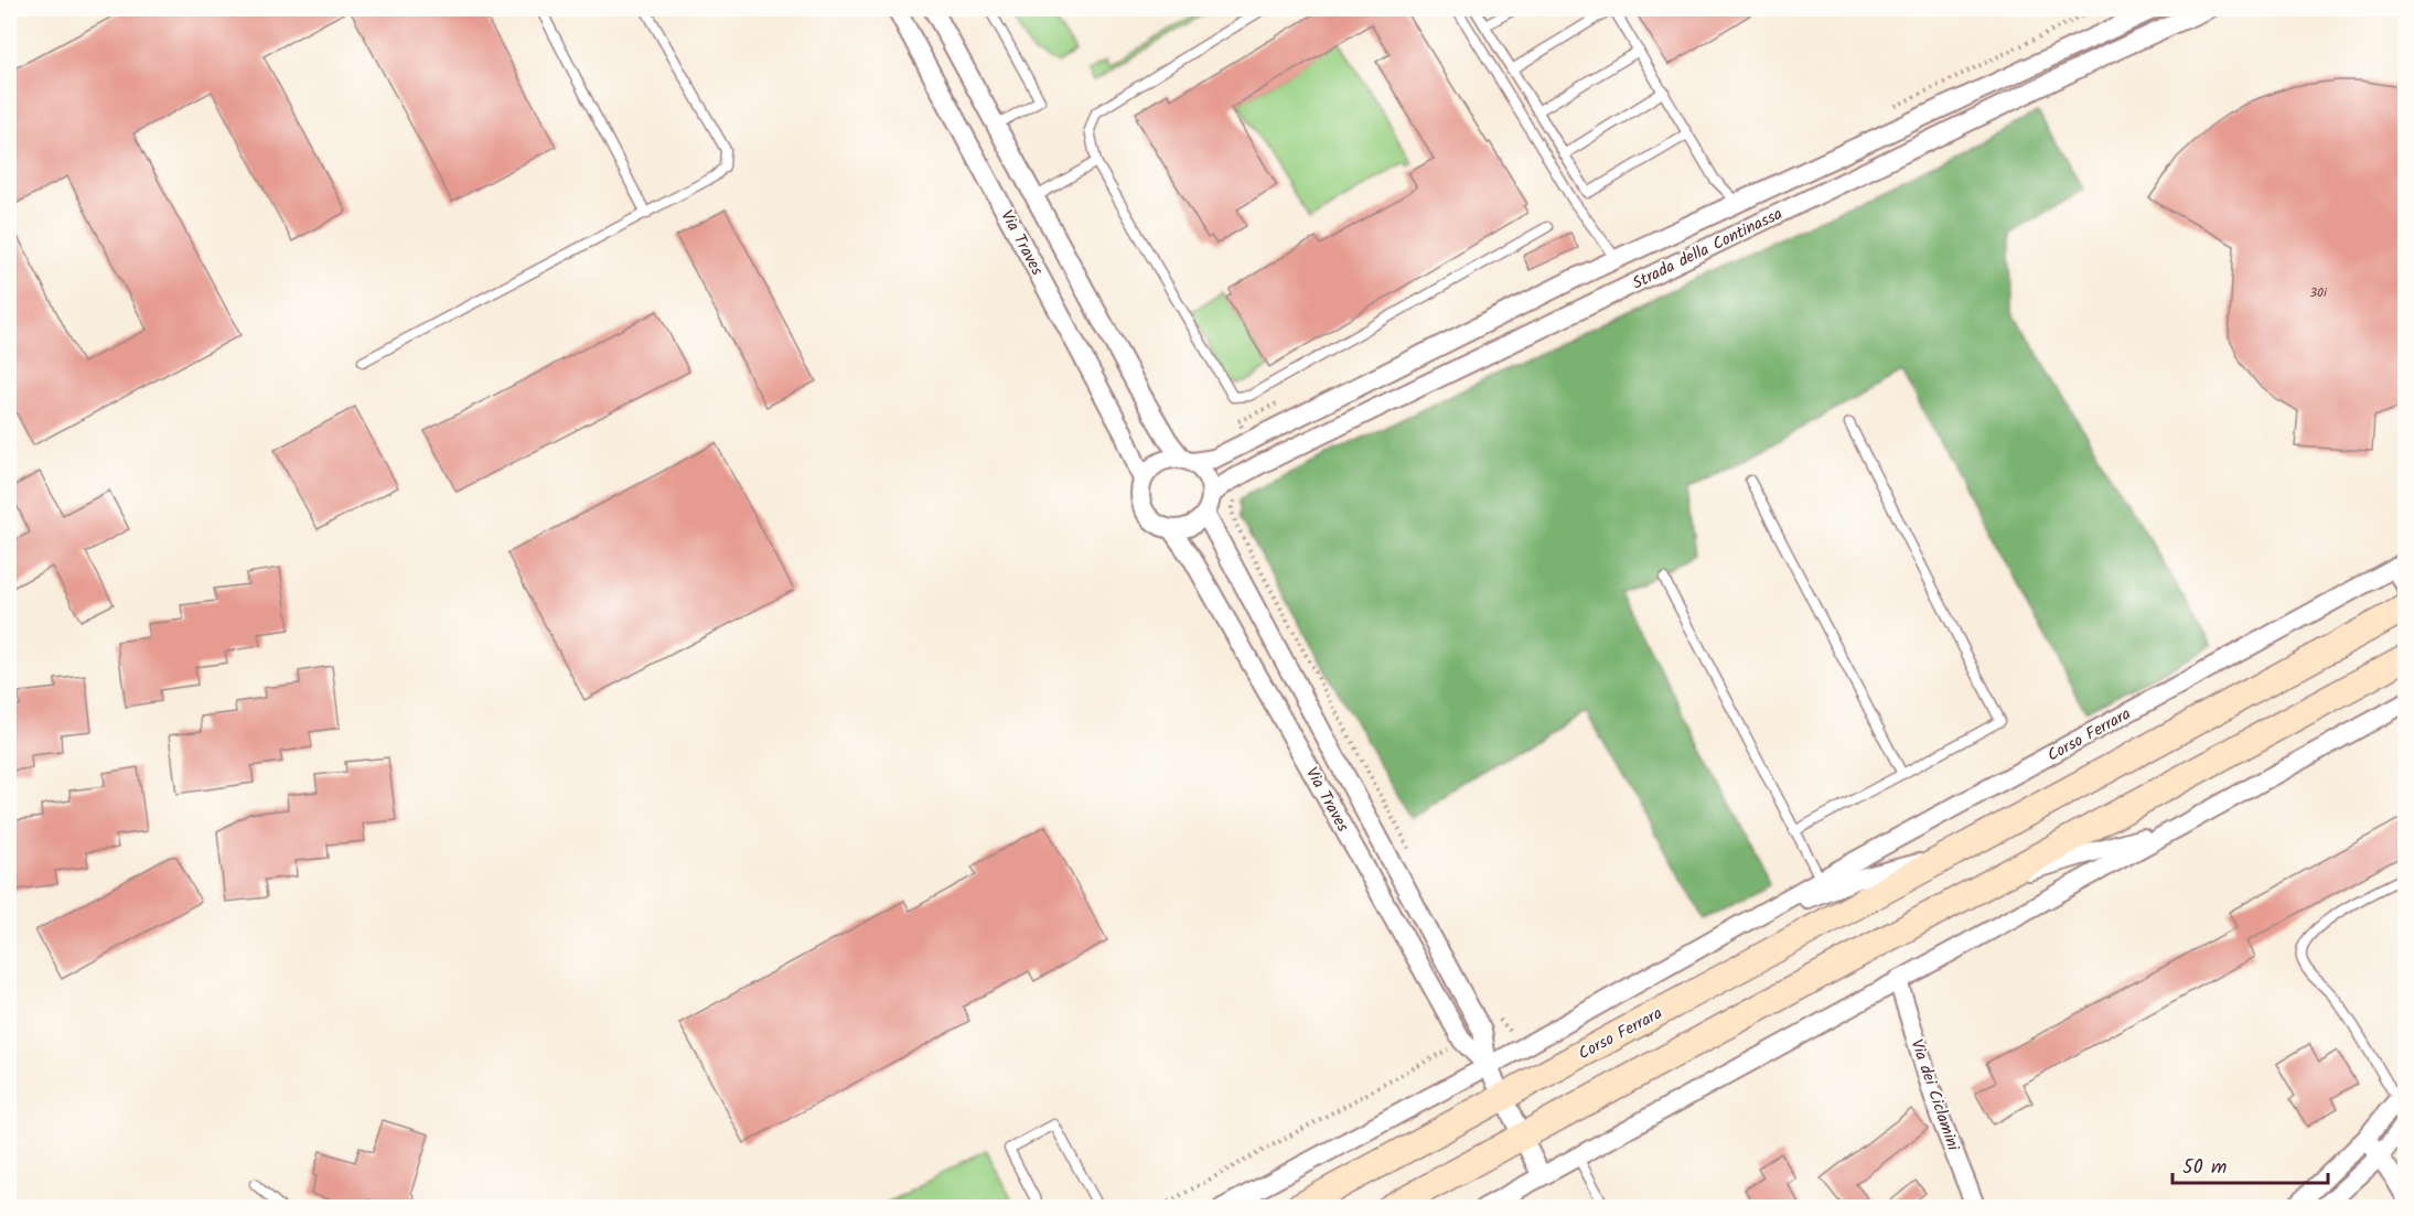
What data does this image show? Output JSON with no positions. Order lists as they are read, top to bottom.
{
  "streets": {
    "main road": ["Corso Ferrara"],
    "street": ["Via Traves", "Strada della Continassa", "Via dei Ciclamini"]
  },
  "crossings": [
    ["Via Traves", "Strada della Continassa"],
    ["Via Traves", "Corso Ferrara"]
  ],
  "house_numbers": ["30i"],
  "scale_bar": "50 m"
}
